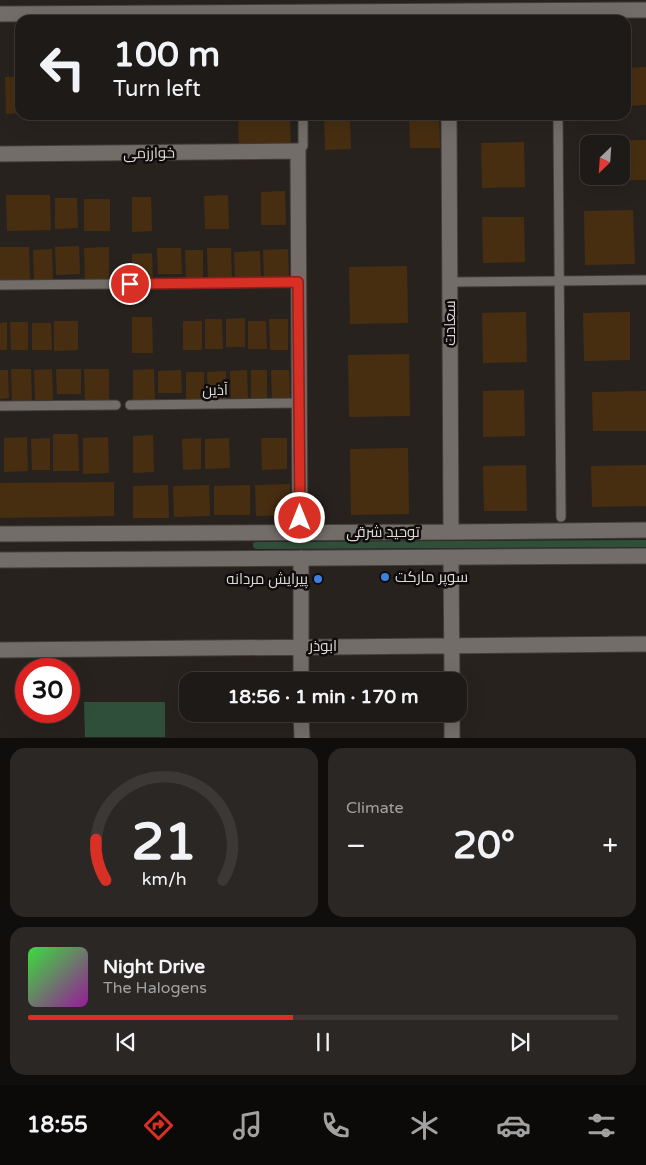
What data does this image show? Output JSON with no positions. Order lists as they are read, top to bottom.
{
  "streets": {
    "street": [
      "خوارزمی",
      "سعادت",
      "توحید شرقی",
      "ابوذر"
    ],
    "lane": ["آذین"]
  },
  "crossings": [
    ["سعادت", "توحید شرقی"]
  ],
  "places": ["سوپر مارکت", "پیرایش مردانه"],
  "north": "bottom left",
  "page": {
    "turn": ["100 m", "Turn left"],
    "limit": "30",
    "trip": "18:56 · 1 min · 170 m",
    "tile": "Climate",
    "heat": ["−", "20°", "+"],
    "song": ["Night Drive", "The Halogens"],
    "tabs": "18:55",
    "gauge": ["21", "km/h"]
  }
}
